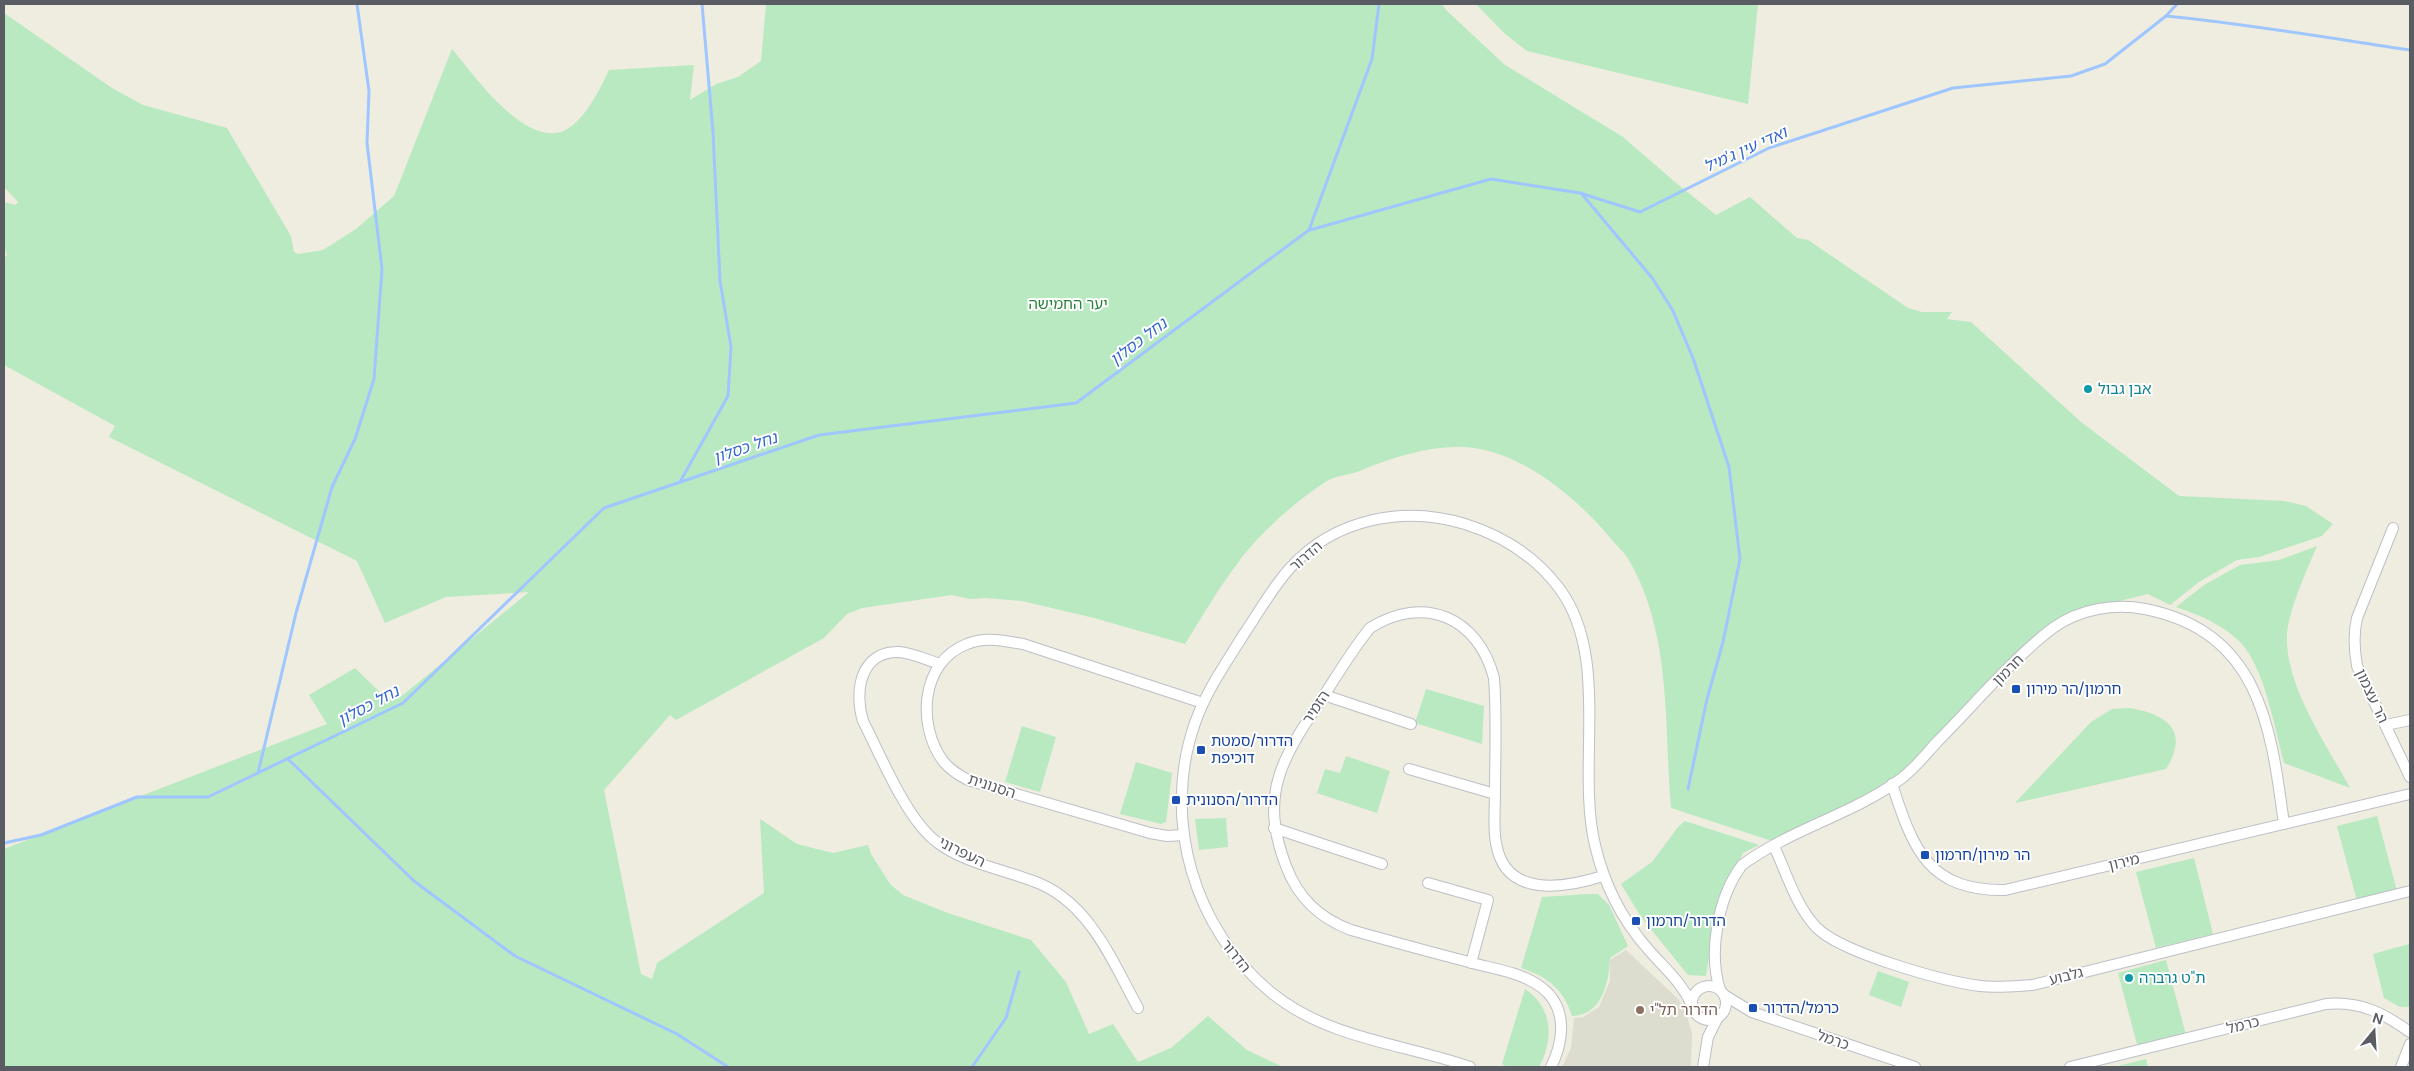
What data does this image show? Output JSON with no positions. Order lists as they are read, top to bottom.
{
  "streets": {
    "street": [
      "הדרור",
      "חרמון",
      "הר עצמון",
      "הזמיר",
      "הסנונית",
      "העפרוני",
      "מירון",
      "גלבוע",
      "כרמל"
    ]
  },
  "crossings": [
    ["הדרור", "חרמון"],
    ["הדרור", "הזמיר"],
    ["הדרור", "הסנונית"],
    ["הדרור", "כרמל"],
    ["חרמון", "מירון"],
    ["חרמון", "גלבוע"],
    ["חרמון", "כרמל"],
    ["הסנונית", "העפרוני"]
  ],
  "water": ["ואדי עין ג'מיל", "נחל כסלון"],
  "parks": ["יער החמישה"],
  "places": {
    "other": ["אבן גבול", "ת\"ט גרברה", "הדרור תל\"י"],
    "transit": [
      "חרמון/הר מירון",
      "הדרור/סמטת דוכיפת",
      "הדרור/הסנונית",
      "הר מירון/חרמון",
      "הדרור/חרמון",
      "כרמל/הדרור"
    ]
  },
  "north": "top"
}
